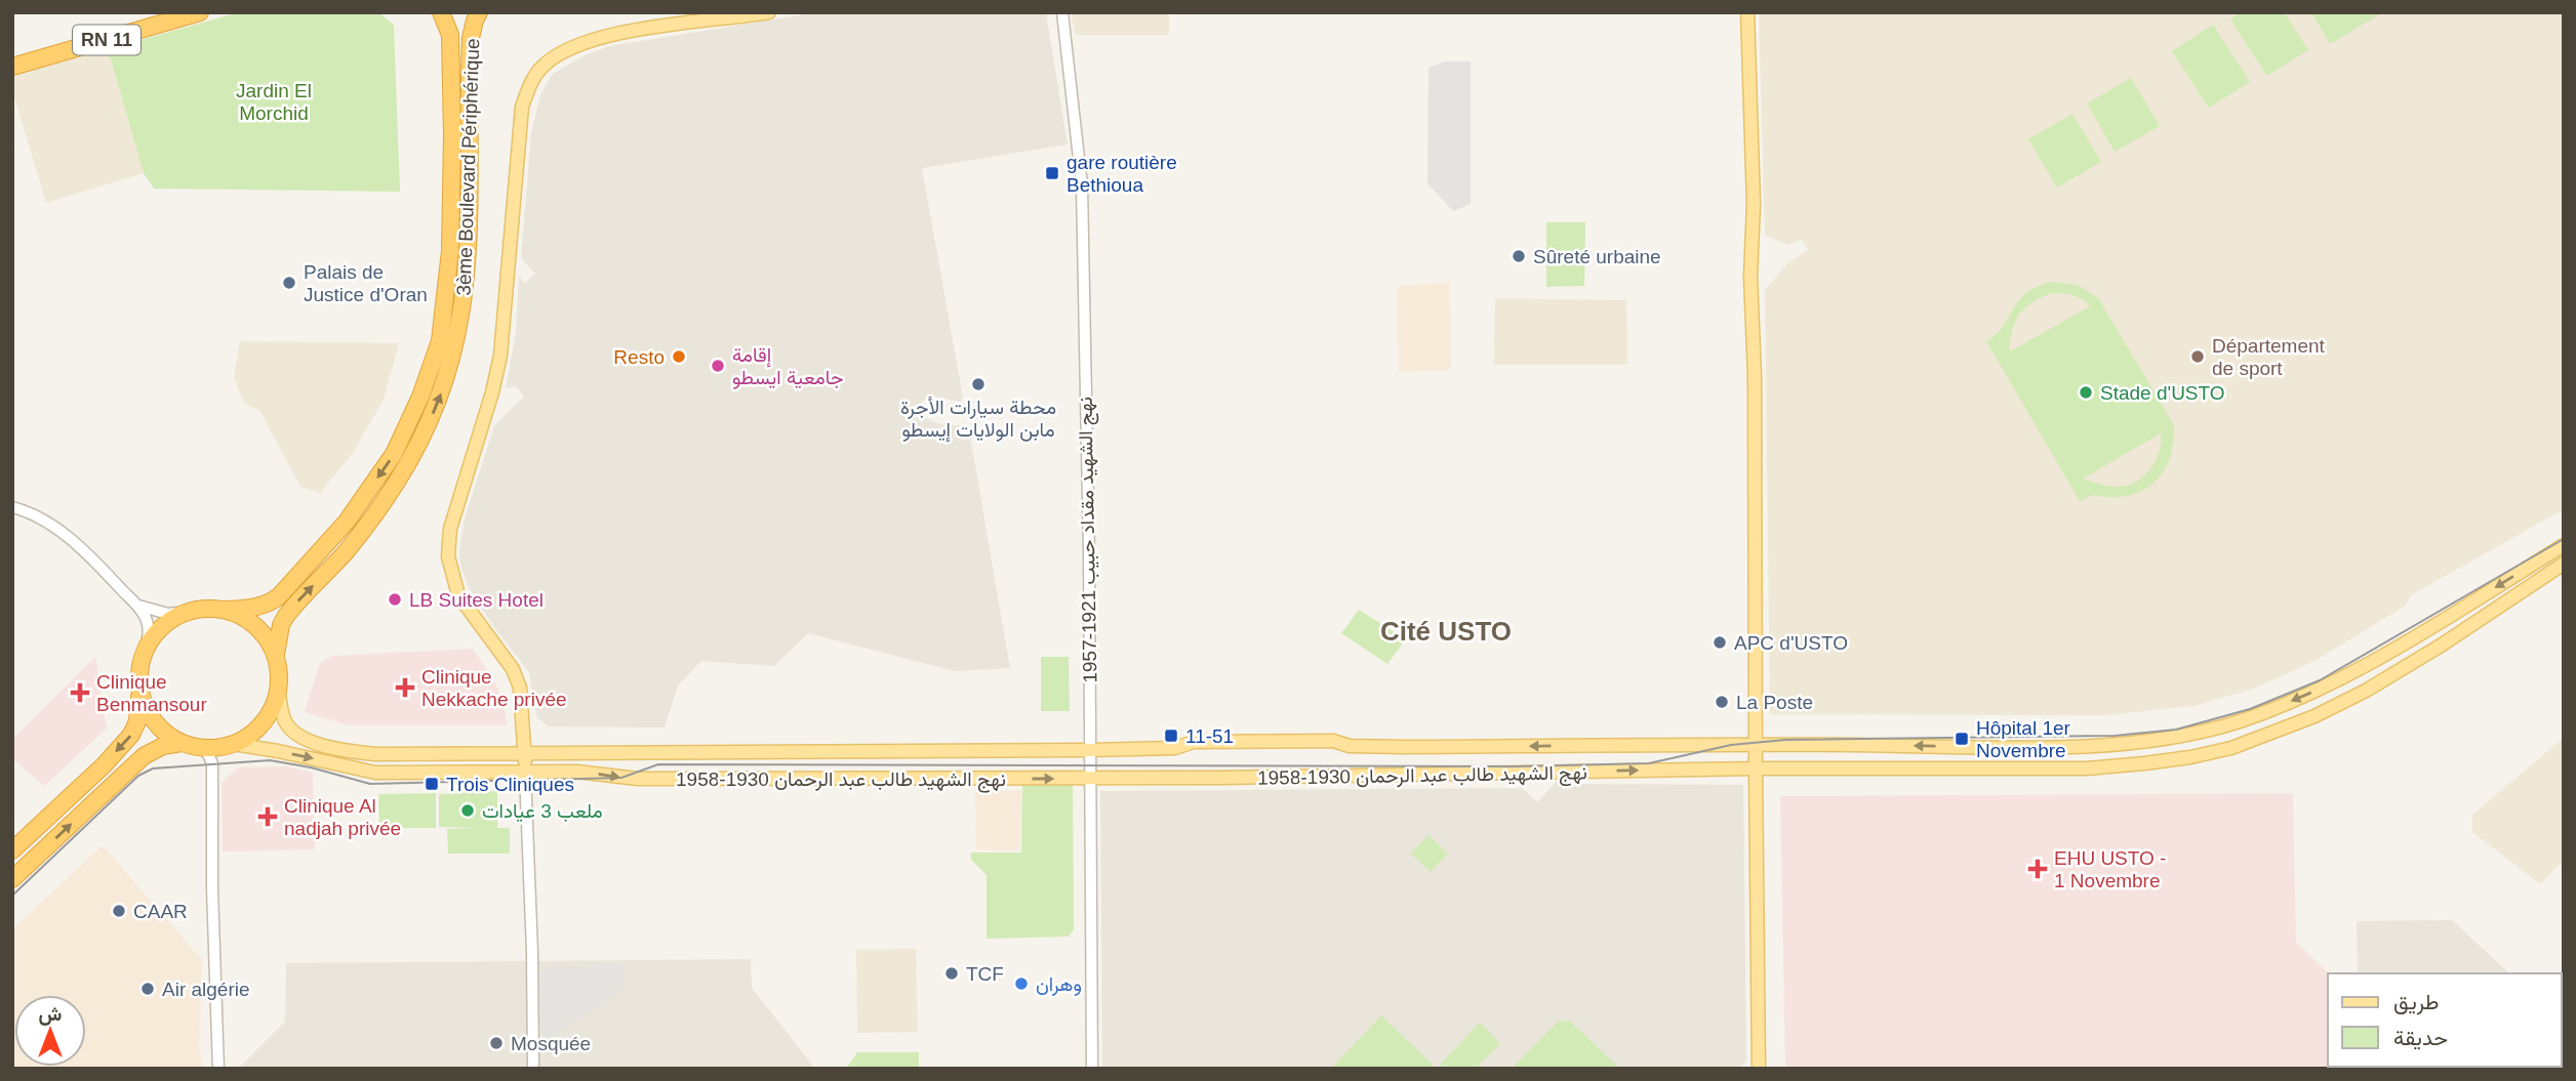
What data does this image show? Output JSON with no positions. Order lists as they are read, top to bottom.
{
  "streets": {
    "highway": ["RN 11", "3ème Boulevard Périphérique"],
    "main road": ["نهج الشهيد طالب عبد الرحمان 1930-1958"],
    "street": ["نهج الشهيد مقداد حبيب 1921-1957"]
  },
  "crossings": [
    ["3ème Boulevard Périphérique", "نهج الشهيد طالب عبد الرحمان 1930-1958"],
    ["نهج الشهيد مقداد حبيب 1921-1957", "نهج الشهيد طالب عبد الرحمان 1930-1958"]
  ],
  "districts": ["Cité USTO"],
  "parks": ["Jardin El Morchid"],
  "places": {
    "transit": [
      "gare routière Bethioua",
      "11-51",
      "Hôpital 1er Novembre",
      "Trois Cliniques"
    ],
    "other": [
      "Sûreté urbaine",
      "Palais de Justice d'Oran",
      "Resto",
      "Département de sport",
      "إقامة جامعية ايسطو",
      "محطة سيارات الأجرة مابن الولايات إيسطو",
      "Stade d'USTO",
      "LB Suites Hotel",
      "APC d'USTO",
      "La Poste",
      "ملعب 3 عيادات",
      "CAAR",
      "TCF",
      "وهران",
      "Air algérie",
      "Mosquée"
    ],
    "health": [
      "Clinique Nekkache privée",
      "Clinique Benmansour",
      "Clinique Al nadjah privée",
      "EHU USTO - 1 Novembre"
    ]
  },
  "legend": ["طريق", "حديقة"],
  "north": "top"
}
